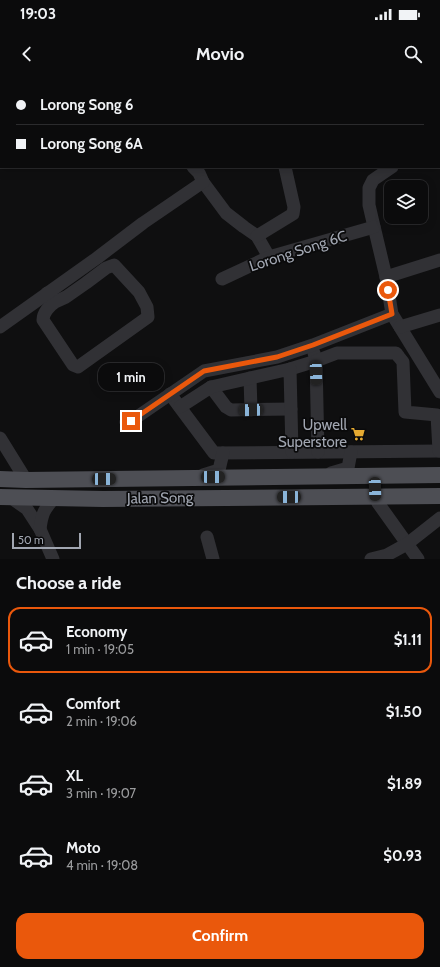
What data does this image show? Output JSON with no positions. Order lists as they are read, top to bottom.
{
  "streets": {
    "main road": ["Jalan Song"],
    "street": ["Lorong Song 6C"]
  },
  "places": {
    "supermarket": ["Upwell Superstore"]
  },
  "scale_bar": "50 m",
  "page": {
    "status": "19:03",
    "header": "Movio",
    "banner": ["Lorong Song 6", "Lorong Song 6A"],
    "bubble": "1 min",
    "scale": "50 m",
    "heading": "Choose a ride",
    "list": [
      {
        "name": "Economy",
        "note": "1 min · 19:05",
        "value": "$1.11"
      },
      {
        "name": "Comfort",
        "note": "2 min · 19:06",
        "value": "$1.50"
      },
      {
        "name": "XL",
        "note": "3 min · 19:07",
        "value": "$1.89"
      },
      {
        "name": "Moto",
        "note": "4 min · 19:08",
        "value": "$0.93"
      }
    ],
    "buttons": "Confirm"
  }
}
